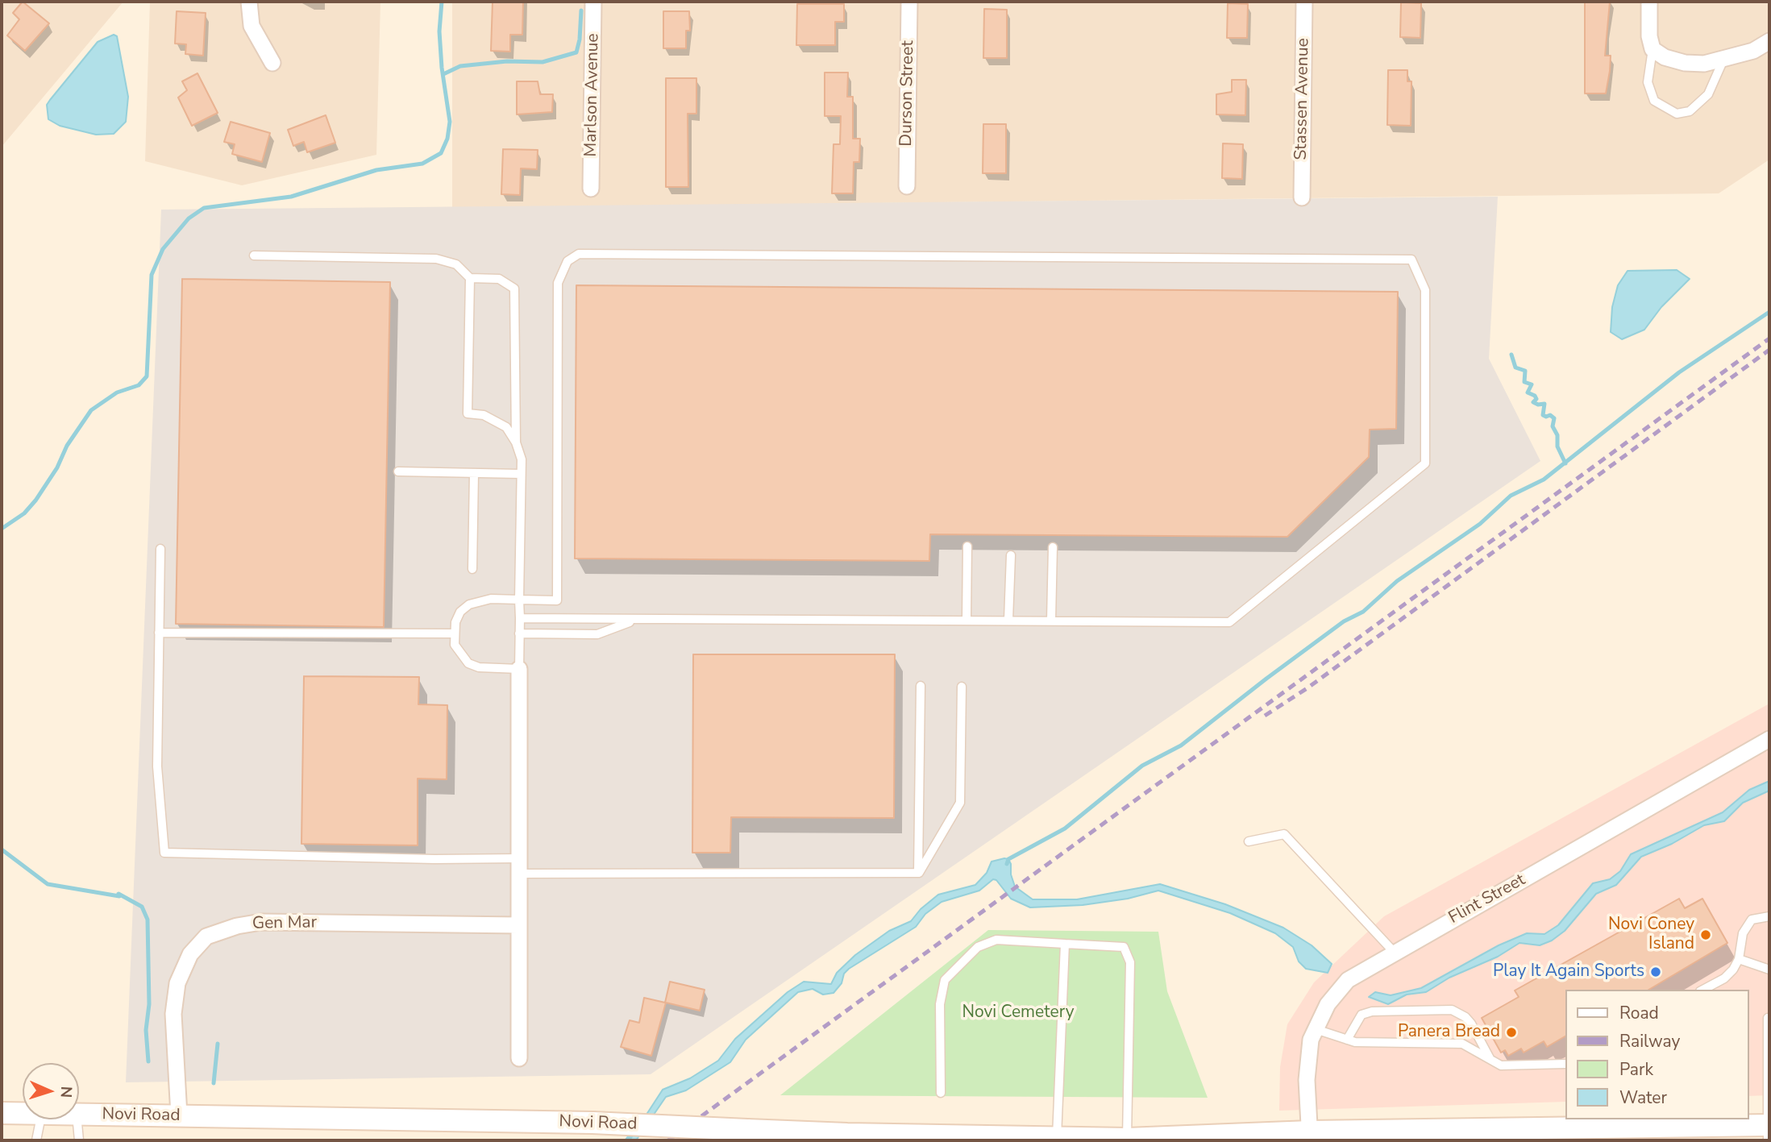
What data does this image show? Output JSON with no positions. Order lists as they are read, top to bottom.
{
  "streets": {
    "main road": ["Novi Road"],
    "street": [
      "Durson Street",
      "Marlson Avenue",
      "Stassen Avenue",
      "Flint Street",
      "Gen Mar"
    ]
  },
  "crossings": [
    ["Flint Street", "Novi Road"],
    ["Gen Mar", "Novi Road"]
  ],
  "parks": ["Novi Cemetery"],
  "places": ["Novi Coney Island", "Play It Again Sports", "Panera Bread"],
  "legend": [
    "Road",
    "Railway",
    "Park",
    "Water"
  ],
  "north": "right"
}
